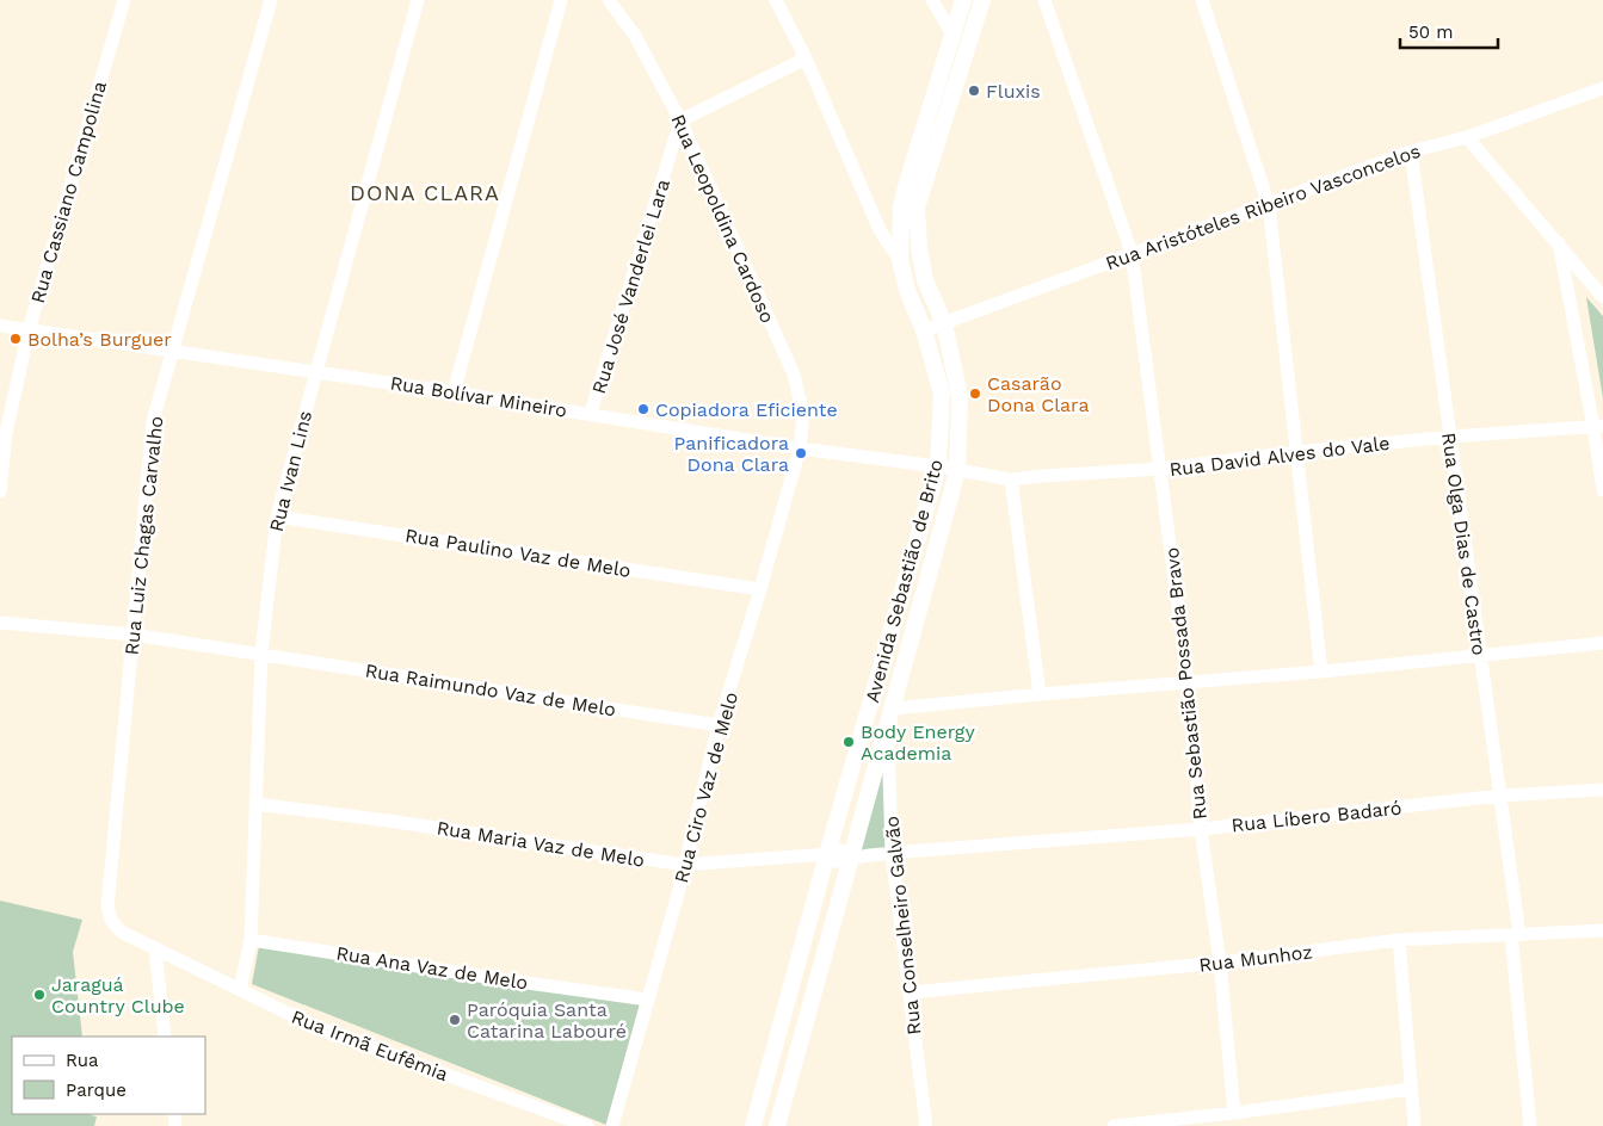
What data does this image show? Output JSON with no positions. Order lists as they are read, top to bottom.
{
  "streets": {
    "street": [
      "Rua Cassiano Campolina",
      "Rua Aristóteles Ribeiro Vasconcelos",
      "Rua Leopoldina Cardoso",
      "Rua José Vanderlei Lara",
      "Rua Bolívar Mineiro",
      "Rua David Alves do Vale",
      "Rua Ivan Lins",
      "Rua Luiz Chagas Carvalho",
      "Rua Olga Dias de Castro",
      "Rua Paulino Vaz de Melo",
      "Avenida Sebastião de Brito",
      "Rua Sebastião Possada Bravo",
      "Rua Raimundo Vaz de Melo",
      "Rua Ciro Vaz de Melo",
      "Rua Líbero Badaró",
      "Rua Maria Vaz de Melo",
      "Rua Conselheiro Galvão",
      "Rua Munhoz",
      "Rua Ana Vaz de Melo",
      "Rua Irmã Eufêmia"
    ]
  },
  "crossings": [
    ["Rua Cassiano Campolina", "Rua Bolívar Mineiro"],
    ["Rua Aristóteles Ribeiro Vasconcelos", "Rua Olga Dias de Castro"],
    ["Rua Aristóteles Ribeiro Vasconcelos", "Avenida Sebastião de Brito"],
    ["Rua Aristóteles Ribeiro Vasconcelos", "Rua Sebastião Possada Bravo"],
    ["Rua Leopoldina Cardoso", "Rua José Vanderlei Lara"],
    ["Rua Leopoldina Cardoso", "Rua Bolívar Mineiro"],
    ["Rua Leopoldina Cardoso", "Rua Ciro Vaz de Melo"],
    ["Rua José Vanderlei Lara", "Rua Bolívar Mineiro"],
    ["Rua Bolívar Mineiro", "Rua David Alves do Vale"],
    ["Rua Bolívar Mineiro", "Rua Ivan Lins"],
    ["Rua Bolívar Mineiro", "Rua Luiz Chagas Carvalho"],
    ["Rua Bolívar Mineiro", "Avenida Sebastião de Brito"],
    ["Rua Bolívar Mineiro", "Rua Ciro Vaz de Melo"],
    ["Rua David Alves do Vale", "Rua Olga Dias de Castro"],
    ["Rua David Alves do Vale", "Avenida Sebastião de Brito"],
    ["Rua David Alves do Vale", "Rua Sebastião Possada Bravo"],
    ["Rua Ivan Lins", "Rua Paulino Vaz de Melo"],
    ["Rua Ivan Lins", "Rua Raimundo Vaz de Melo"],
    ["Rua Ivan Lins", "Rua Maria Vaz de Melo"],
    ["Rua Ivan Lins", "Rua Ana Vaz de Melo"],
    ["Rua Ivan Lins", "Rua Irmã Eufêmia"],
    ["Rua Luiz Chagas Carvalho", "Rua Raimundo Vaz de Melo"],
    ["Rua Luiz Chagas Carvalho", "Rua Irmã Eufêmia"],
    ["Rua Olga Dias de Castro", "Rua Líbero Badaró"],
    ["Rua Olga Dias de Castro", "Rua Munhoz"],
    ["Rua Paulino Vaz de Melo", "Rua Ciro Vaz de Melo"],
    ["Avenida Sebastião de Brito", "Rua Líbero Badaró"],
    ["Avenida Sebastião de Brito", "Rua Maria Vaz de Melo"],
    ["Avenida Sebastião de Brito", "Rua Conselheiro Galvão"],
    ["Rua Sebastião Possada Bravo", "Rua Líbero Badaró"],
    ["Rua Sebastião Possada Bravo", "Rua Munhoz"],
    ["Rua Raimundo Vaz de Melo", "Rua Ciro Vaz de Melo"],
    ["Rua Ciro Vaz de Melo", "Rua Maria Vaz de Melo"],
    ["Rua Ciro Vaz de Melo", "Rua Ana Vaz de Melo"],
    ["Rua Líbero Badaró", "Rua Maria Vaz de Melo"],
    ["Rua Líbero Badaró", "Rua Conselheiro Galvão"],
    ["Rua Conselheiro Galvão", "Rua Munhoz"]
  ],
  "districts": ["DONA CLARA"],
  "places": [
    "Fluxis",
    "Bolha’s Burguer",
    "Casarão Dona Clara",
    "Copiadora Eficiente",
    "Panificadora Dona Clara",
    "Body Energy Academia",
    "Jaraguá Country Clube",
    "Paróquia Santa Catarina Labouré"
  ],
  "legend": ["Rua", "Parque"],
  "scale_bar": "50 m"
}
